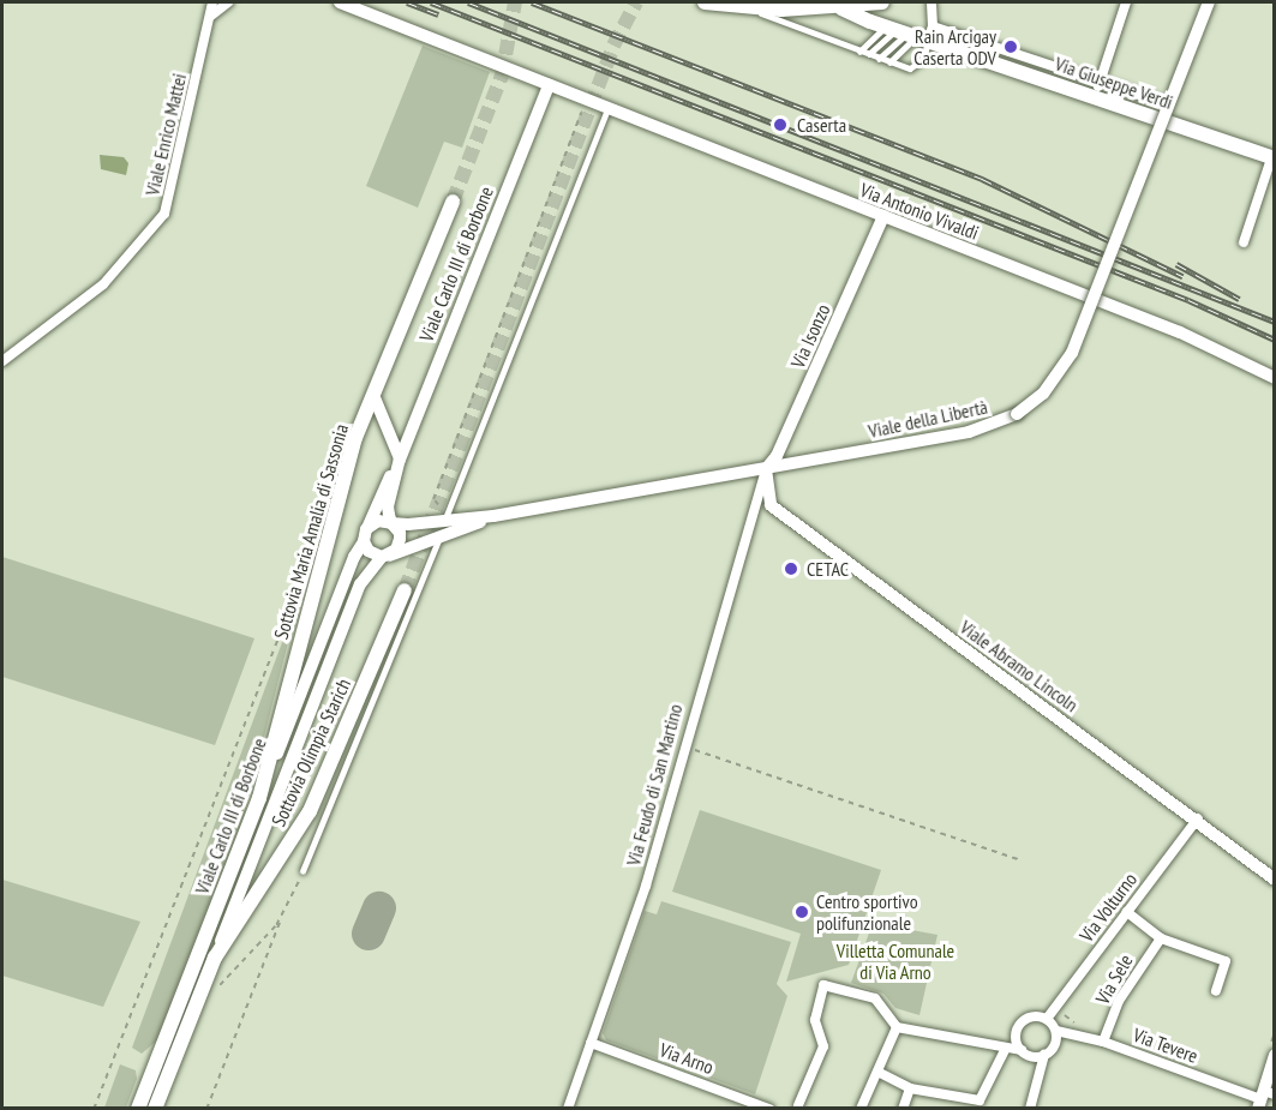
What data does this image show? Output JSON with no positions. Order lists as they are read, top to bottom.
{
  "streets": {
    "main road": [
      "Via Giuseppe Verdi",
      "Viale Carlo III di Borbone",
      "Sottovia Maria Amalia di Sassonia",
      "Sottovia Olimpia Starich"
    ],
    "street": [
      "Viale Enrico Mattei",
      "Via Antonio Vivaldi",
      "Via Isonzo",
      "Viale della Libertà",
      "Viale Abramo Lincoln",
      "Via Feudo di San Martino",
      "Via Volturno",
      "Via Sele",
      "Via Tevere",
      "Via Arno"
    ]
  },
  "crossings": [
    ["Via Antonio Vivaldi", "Viale Carlo III di Borbone"],
    ["Via Antonio Vivaldi", "Via Isonzo"],
    ["Viale Carlo III di Borbone", "Viale della Libertà"],
    ["Viale Carlo III di Borbone", "Sottovia Maria Amalia di Sassonia"],
    ["Viale Carlo III di Borbone", "Sottovia Olimpia Starich"],
    ["Via Isonzo", "Viale della Libertà"],
    ["Via Isonzo", "Viale Abramo Lincoln"],
    ["Via Isonzo", "Via Feudo di San Martino"],
    ["Viale della Libertà", "Viale Abramo Lincoln"],
    ["Viale della Libertà", "Via Feudo di San Martino"],
    ["Viale Abramo Lincoln", "Via Feudo di San Martino"],
    ["Viale Abramo Lincoln", "Via Volturno"],
    ["Via Feudo di San Martino", "Via Arno"],
    ["Via Volturno", "Via Tevere"],
    ["Via Sele", "Via Tevere"]
  ],
  "parks": ["Villetta Comunale di Via Arno"],
  "places": [
    "Rain Arcigay Caserta ODV",
    "Caserta",
    "CETAC",
    "Centro sportivo polifunzionale"
  ]
}
